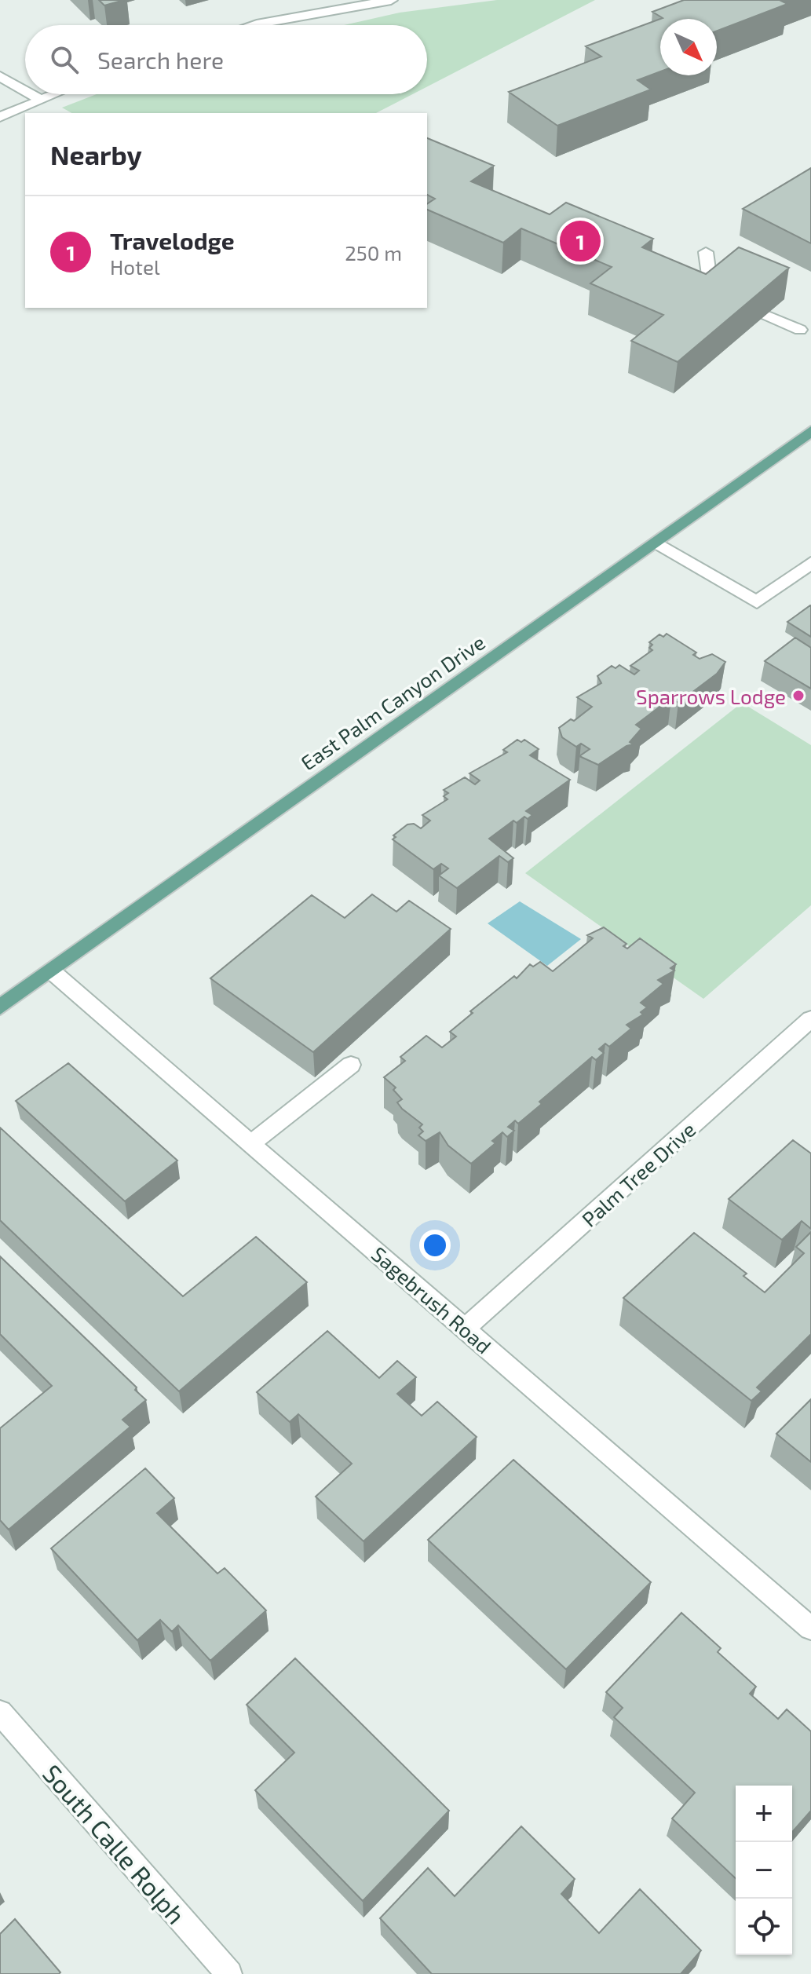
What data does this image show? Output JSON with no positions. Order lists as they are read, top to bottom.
{
  "streets": {
    "main road": ["East Palm Canyon Drive"],
    "street": ["Palm Tree Drive", "Sagebrush Road", "South Calle Rolph"]
  },
  "crossings": [
    ["East Palm Canyon Drive", "Sagebrush Road"],
    ["Palm Tree Drive", "Sagebrush Road"]
  ],
  "places": ["Sparrows Lodge"],
  "north": "bottom right",
  "page": {
    "search": "Search here",
    "heading": "Nearby",
    "list": [
      {
        "mark": "1",
        "name": "Travelodge",
        "note": "Hotel",
        "value": "250 m"
      }
    ],
    "pins": "1",
    "map_buttons": ["+", "−"]
  }
}
